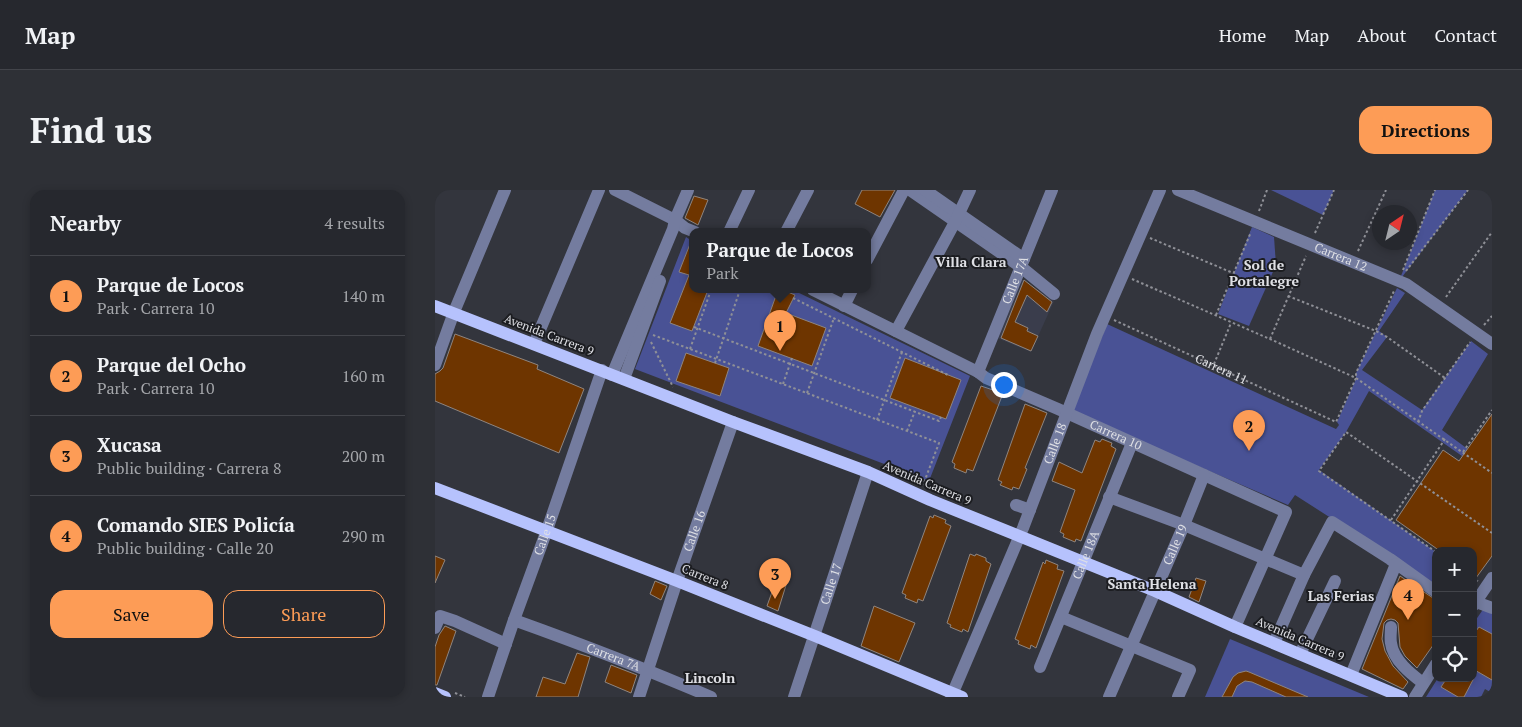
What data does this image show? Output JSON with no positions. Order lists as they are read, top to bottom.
{
  "streets": {
    "main road": ["Avenida Carrera 9", "Carrera 8"],
    "street": [
      "Carrera 12",
      "Calle 17A",
      "Carrera 10",
      "Calle 18",
      "Calle 16",
      "Calle 15",
      "Calle 19",
      "Calle 18A",
      "Calle 17",
      "Carrera 7A"
    ],
    "path": ["Carrera 11"]
  },
  "crossings": [
    ["Calle 17A", "Carrera 10"],
    ["Avenida Carrera 9", "Calle 18"],
    ["Avenida Carrera 9", "Calle 16"],
    ["Avenida Carrera 9", "Calle 15"],
    ["Avenida Carrera 9", "Calle 19"],
    ["Avenida Carrera 9", "Calle 18A"],
    ["Avenida Carrera 9", "Calle 17"],
    ["Carrera 11", "Calle 18"],
    ["Carrera 10", "Calle 18"],
    ["Carrera 10", "Calle 19"],
    ["Carrera 10", "Calle 18A"],
    ["Calle 18", "Carrera 8"],
    ["Calle 16", "Carrera 8"],
    ["Calle 16", "Carrera 7A"],
    ["Calle 15", "Carrera 8"],
    ["Calle 15", "Carrera 7A"],
    ["Carrera 8", "Calle 17"]
  ],
  "districts": [
    "Villa Clara",
    "Sol de Portalegre",
    "Santa Helena",
    "Las Ferias",
    "Lincoln"
  ],
  "north": "top right",
  "page": {
    "header": "Map",
    "nav": [
      "Home",
      "Map",
      "About",
      "Contact"
    ],
    "buttons": [
      "Directions",
      ["Save", "Share"]
    ],
    "title": "Find us",
    "heading": ["Nearby", "4 results"],
    "popup": ["Parque de Locos", "Park"],
    "list": [
      {
        "mark": "1",
        "name": "Parque de Locos",
        "note": "Park · Carrera 10",
        "value": "140 m"
      },
      {
        "mark": "2",
        "name": "Parque del Ocho",
        "note": "Park · Carrera 10",
        "value": "160 m"
      },
      {
        "mark": "3",
        "name": "Xucasa",
        "note": "Public building · Carrera 8",
        "value": "200 m"
      },
      {
        "mark": "4",
        "name": "Comando SIES Policía",
        "note": "Public building · Calle 20",
        "value": "290 m"
      }
    ],
    "pins": [
      "1",
      "2",
      "3",
      "4"
    ],
    "map_buttons": ["+", "−"]
  }
}
